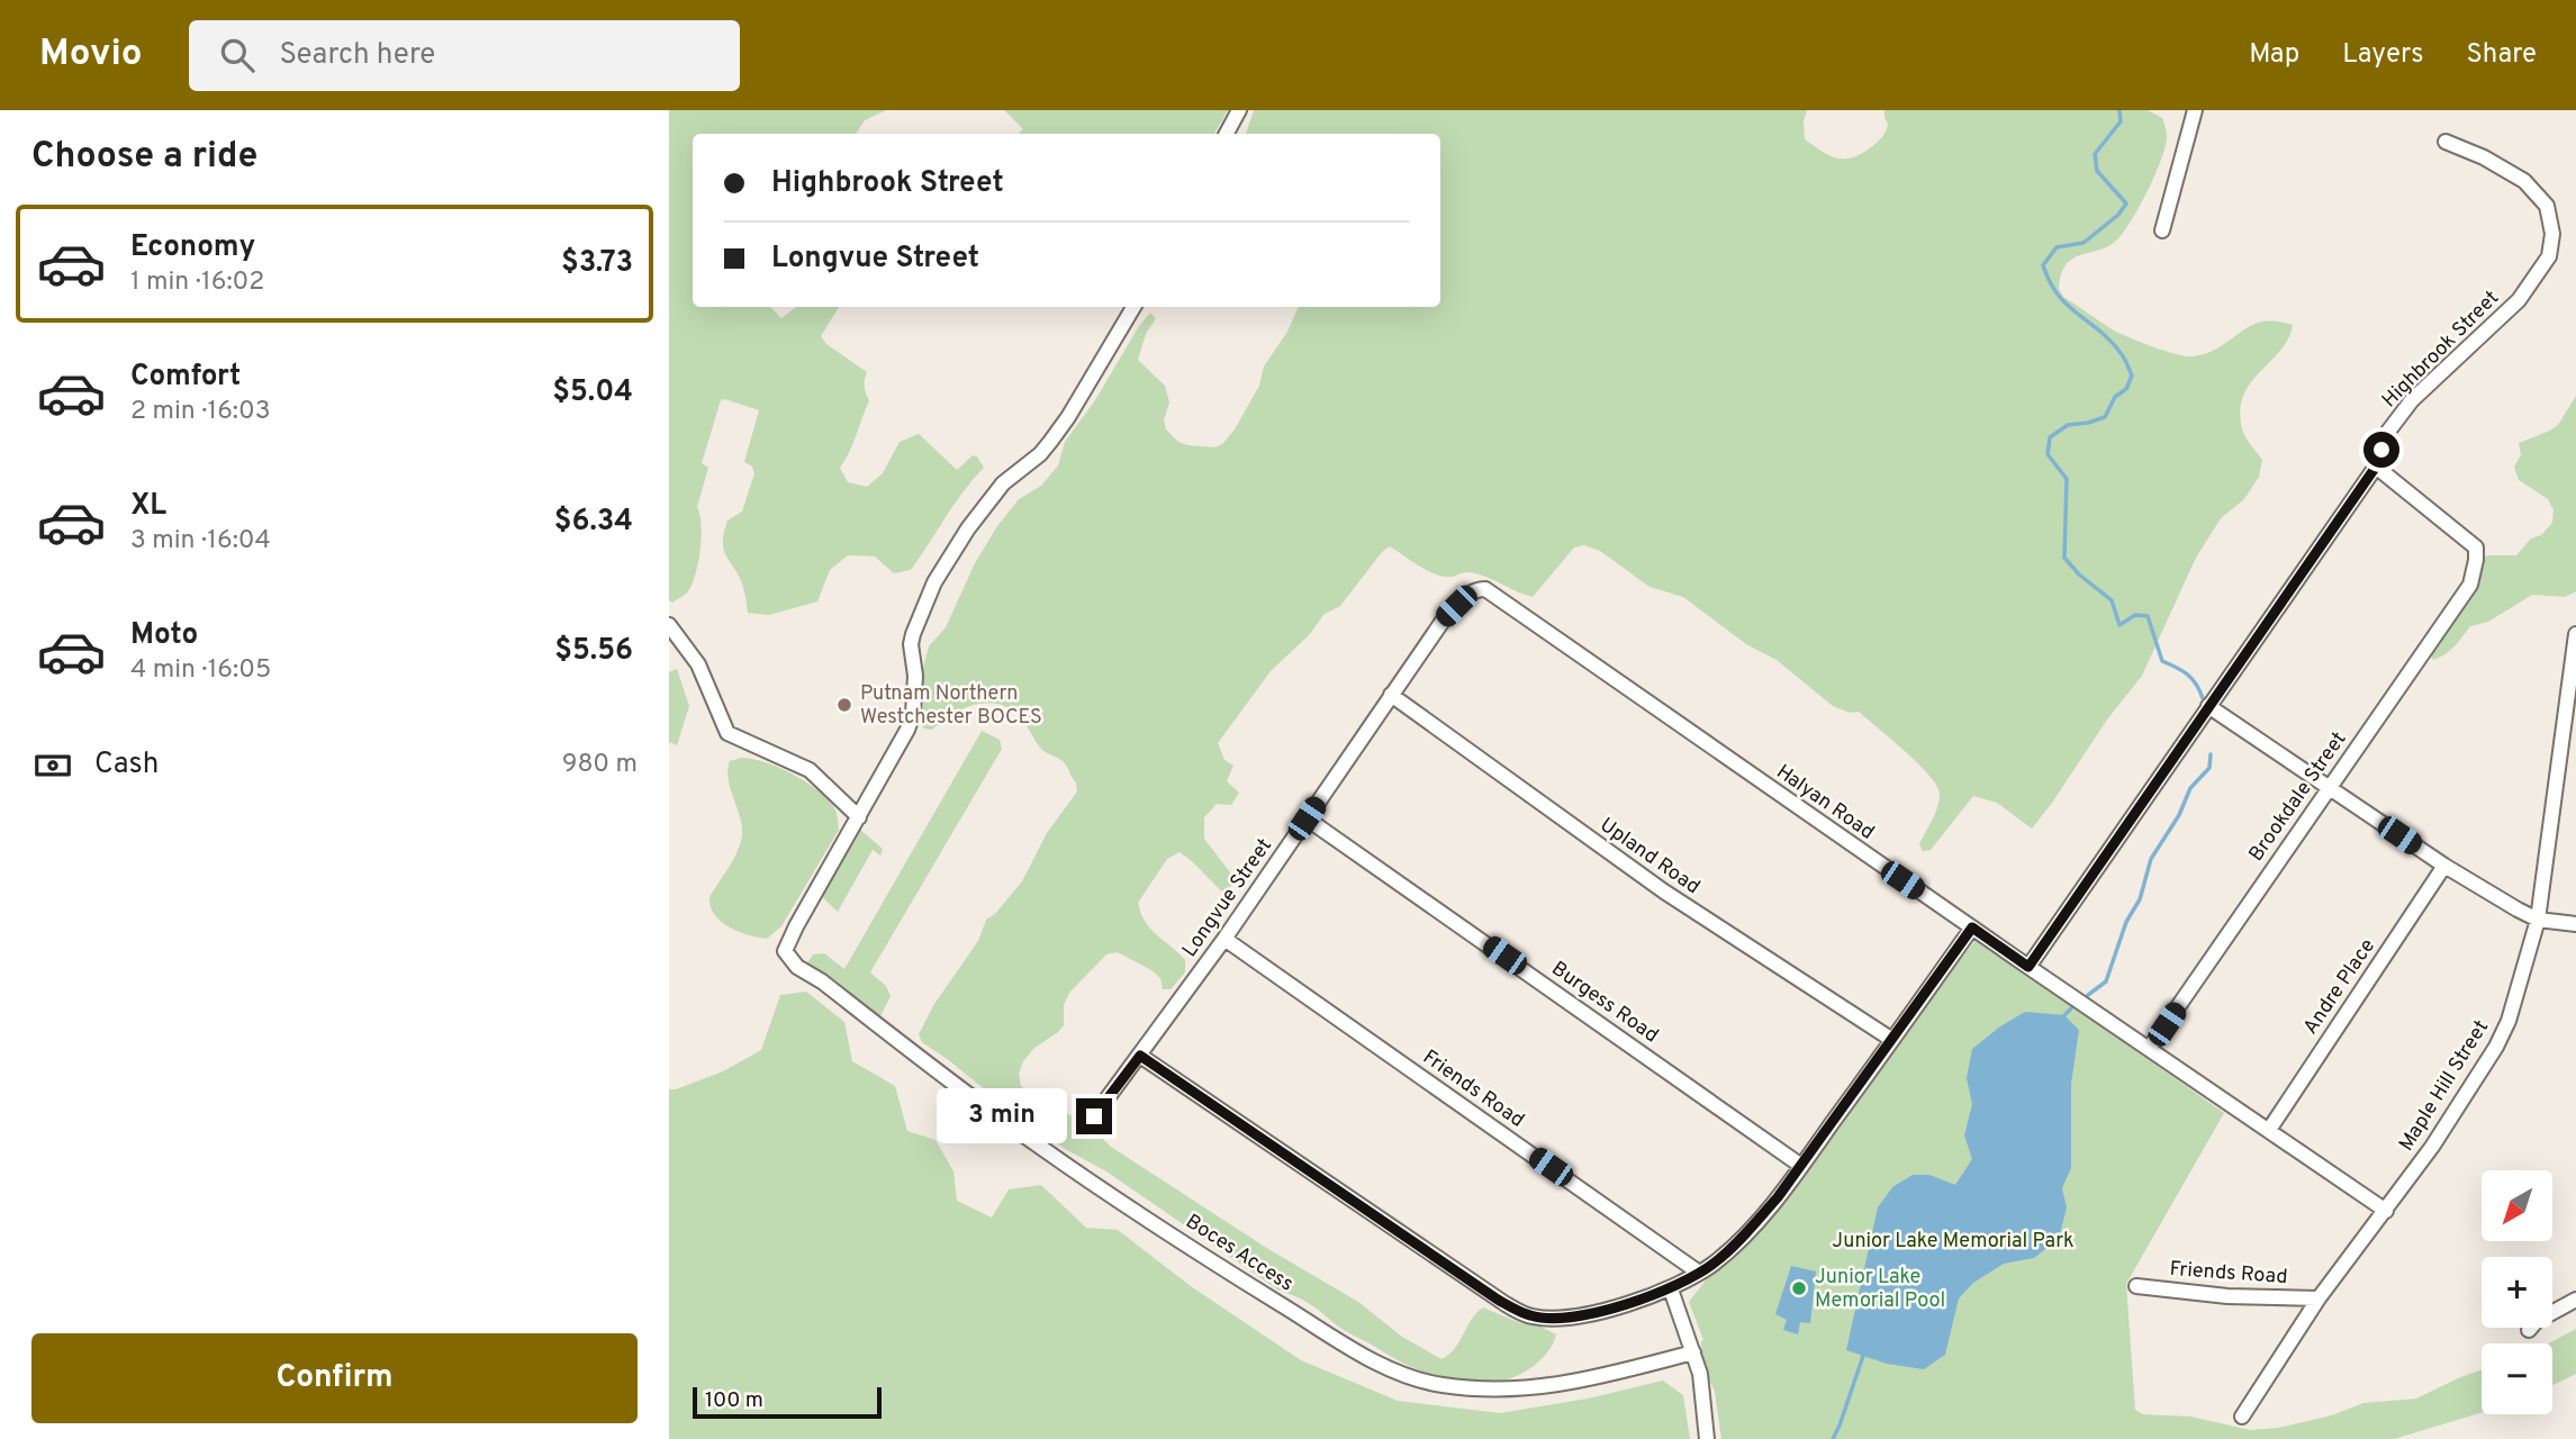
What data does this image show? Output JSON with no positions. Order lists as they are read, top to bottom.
{
  "streets": {
    "street": [
      "Highbrook Street",
      "Brookdale Street",
      "Halyan Road",
      "Upland Road",
      "Longvue Street",
      "Andre Place",
      "Burgess Road",
      "Maple Hill Street",
      "Friends Road",
      "Boces Access"
    ]
  },
  "crossings": [
    ["Highbrook Street", "Brookdale Street"],
    ["Highbrook Street", "Halyan Road"],
    ["Brookdale Street", "Halyan Road"],
    ["Halyan Road", "Longvue Street"],
    ["Halyan Road", "Andre Place"],
    ["Halyan Road", "Maple Hill Street"],
    ["Upland Road", "Longvue Street"],
    ["Longvue Street", "Burgess Road"],
    ["Longvue Street", "Friends Road"],
    ["Maple Hill Street", "Friends Road"]
  ],
  "parks": ["Junior Lake Memorial Park"],
  "places": ["Putnam Northern Westchester BOCES", "Junior Lake Memorial Pool"],
  "scale_bar": "100 m",
  "north": "bottom left",
  "page": {
    "header": "Movio",
    "search": "Search here",
    "nav": ["Map", "Layers", "Share"],
    "heading": "Choose a ride",
    "banner": ["Highbrook Street", "Longvue Street"],
    "list": [
      {
        "name": "Economy",
        "note": "1 min · 16:02",
        "value": "$3.73"
      },
      {
        "name": "Comfort",
        "note": "2 min · 16:03",
        "value": "$5.04"
      },
      {
        "name": "XL",
        "note": "3 min · 16:04",
        "value": "$6.34"
      },
      {
        "name": "Moto",
        "note": "4 min · 16:05",
        "value": "$5.56"
      }
    ],
    "pay": ["Cash", "980 m"],
    "bubble": "3 min",
    "map_buttons": ["+", "−"],
    "buttons": "Confirm",
    "scale": "100 m"
  }
}
